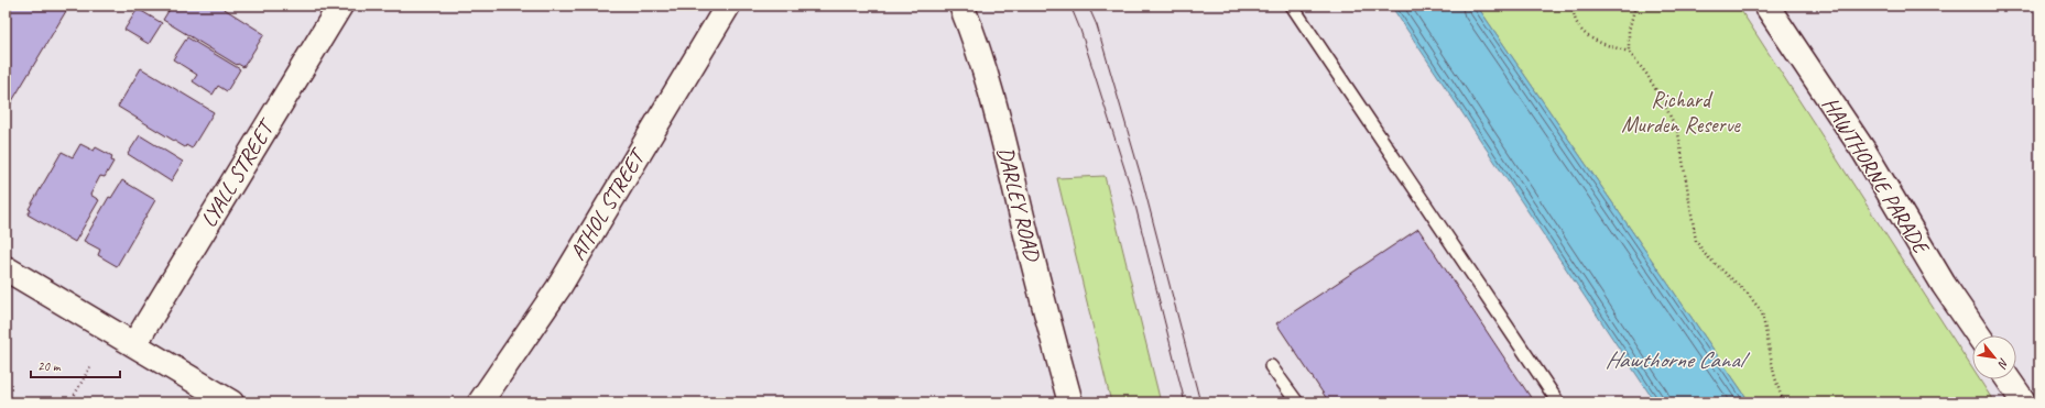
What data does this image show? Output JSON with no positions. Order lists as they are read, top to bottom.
{
  "streets": {
    "street": [
      "LYALL STREET",
      "HAWTHORNE PARADE",
      "DARLEY ROAD",
      "ATHOL STREET"
    ]
  },
  "water": ["Hawthorne Canal"],
  "parks": ["Richard Murden Reserve"],
  "scale_bar": "20 m",
  "north": "bottom right"
}
